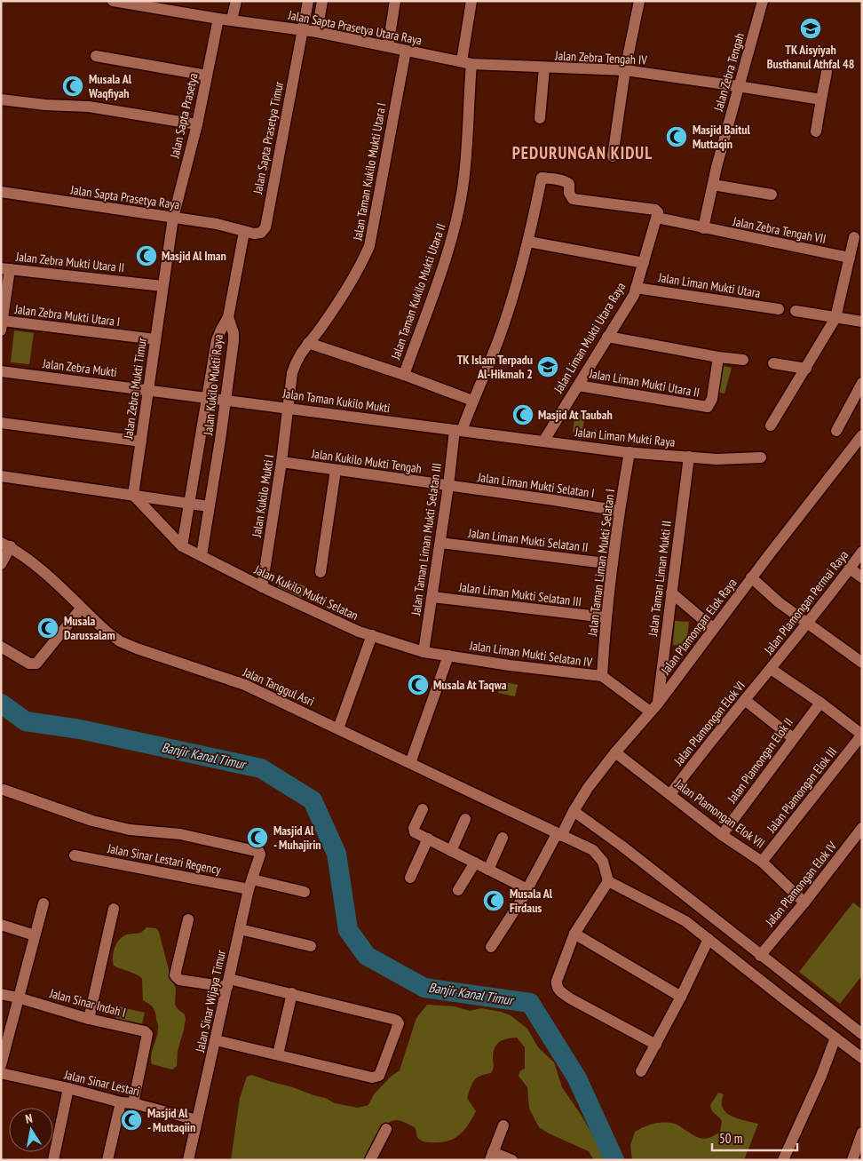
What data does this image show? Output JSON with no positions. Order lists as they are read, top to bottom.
{
  "streets": {
    "street": [
      "Jalan Sapta Prasetya Utara Raya",
      "Jalan Zebra Tengah IV",
      "Jalan Zebra Tengah",
      "Jalan Sapta Prasetya",
      "Jalan Sapta Prasetya Timur",
      "Jalan Taman Kukilo Mukti Utara I",
      "Jalan Sapta Prasetya Raya",
      "Jalan Zebra Tengah VII",
      "Jalan Zebra Mukti Utara II",
      "Jalan Liman Mukti Utara",
      "Jalan Taman Kukilo Mukti Utara II",
      "Jalan Zebra Mukti Utara I",
      "Jalan Liman Mukti Utara Raya",
      "Jalan Zebra Mukti",
      "Jalan Liman Mukti Utara II",
      "Jalan Kukilo Mukti Raya",
      "Jalan Zebra Mukti Timur",
      "Jalan Taman Kukilo Mukti",
      "Jalan Liman Mukti Raya",
      "Jalan Kukilo Mukti Tengah",
      "Jalan Liman Mukti Selatan I",
      "Jalan Kukilo Mukti I",
      "Jalan Taman Liman Mukti Selatan III",
      "Jalan Liman Mukti Selatan II",
      "Jalan Taman Liman Mukti Selatan I",
      "Jalan Taman Liman Mukti II",
      "Jalan Kukilo Mukti Selatan",
      "Jalan Liman Mukti Selatan III",
      "Jalan Plamongan Permai Raya",
      "Jalan Plamongan Elok Raya",
      "Jalan Liman Mukti Selatan IV",
      "Jalan Tanggul Asri",
      "Jalan Plamongan Elok VI",
      "Jalan Plamongan Elok II",
      "Jalan Plamongan Elok III",
      "Jalan Plamongan Elok VII",
      "Jalan Sinar Lestari Regency",
      "Jalan Plamongan Elok IV",
      "Jalan Sinar Wijaya Timur",
      "Jalan Sinar Indah I",
      "Jalan Sinar Lestari"
    ]
  },
  "crossings": [
    ["Jalan Sapta Prasetya Utara Raya", "Jalan Zebra Tengah IV"],
    ["Jalan Sapta Prasetya Utara Raya", "Jalan Sapta Prasetya"],
    ["Jalan Sapta Prasetya Utara Raya", "Jalan Sapta Prasetya Timur"],
    ["Jalan Sapta Prasetya Utara Raya", "Jalan Taman Kukilo Mukti Utara I"],
    ["Jalan Sapta Prasetya Utara Raya", "Jalan Taman Kukilo Mukti Utara II"],
    ["Jalan Zebra Tengah IV", "Jalan Zebra Tengah"],
    ["Jalan Zebra Tengah IV", "Jalan Taman Kukilo Mukti Utara II"],
    ["Jalan Zebra Tengah", "Jalan Zebra Tengah VII"],
    ["Jalan Sapta Prasetya", "Jalan Sapta Prasetya Raya"],
    ["Jalan Sapta Prasetya", "Jalan Zebra Mukti Utara II"],
    ["Jalan Sapta Prasetya", "Jalan Zebra Mukti Timur"],
    ["Jalan Sapta Prasetya Timur", "Jalan Sapta Prasetya Raya"],
    ["Jalan Taman Kukilo Mukti Utara I", "Jalan Taman Kukilo Mukti"],
    ["Jalan Taman Kukilo Mukti Utara I", "Jalan Kukilo Mukti I"],
    ["Jalan Zebra Tengah VII", "Jalan Liman Mukti Utara Raya"],
    ["Jalan Zebra Tengah VII", "Jalan Taman Liman Mukti Selatan III"],
    ["Jalan Zebra Mukti Utara II", "Jalan Zebra Mukti Timur"],
    ["Jalan Liman Mukti Utara", "Jalan Liman Mukti Utara Raya"],
    ["Jalan Taman Kukilo Mukti Utara II", "Jalan Taman Liman Mukti Selatan III"],
    ["Jalan Zebra Mukti Utara I", "Jalan Zebra Mukti Timur"],
    ["Jalan Liman Mukti Utara Raya", "Jalan Liman Mukti Utara II"],
    ["Jalan Liman Mukti Utara Raya", "Jalan Liman Mukti Raya"],
    ["Jalan Liman Mukti Utara Raya", "Jalan Taman Liman Mukti Selatan III"],
    ["Jalan Zebra Mukti", "Jalan Kukilo Mukti Raya"],
    ["Jalan Zebra Mukti", "Jalan Zebra Mukti Timur"],
    ["Jalan Zebra Mukti", "Jalan Taman Kukilo Mukti"],
    ["Jalan Kukilo Mukti Raya", "Jalan Taman Kukilo Mukti"],
    ["Jalan Kukilo Mukti Raya", "Jalan Kukilo Mukti Selatan"],
    ["Jalan Taman Kukilo Mukti", "Jalan Liman Mukti Raya"],
    ["Jalan Taman Kukilo Mukti", "Jalan Kukilo Mukti I"],
    ["Jalan Taman Kukilo Mukti", "Jalan Taman Liman Mukti Selatan III"],
    ["Jalan Liman Mukti Raya", "Jalan Taman Liman Mukti Selatan III"],
    ["Jalan Liman Mukti Raya", "Jalan Taman Liman Mukti Selatan I"],
    ["Jalan Liman Mukti Raya", "Jalan Taman Liman Mukti II"],
    ["Jalan Kukilo Mukti Tengah", "Jalan Liman Mukti Selatan I"],
    ["Jalan Kukilo Mukti Tengah", "Jalan Kukilo Mukti I"],
    ["Jalan Kukilo Mukti Tengah", "Jalan Taman Liman Mukti Selatan III"],
    ["Jalan Liman Mukti Selatan I", "Jalan Taman Liman Mukti Selatan III"],
    ["Jalan Liman Mukti Selatan I", "Jalan Taman Liman Mukti Selatan I"],
    ["Jalan Kukilo Mukti I", "Jalan Kukilo Mukti Selatan"],
    ["Jalan Taman Liman Mukti Selatan III", "Jalan Liman Mukti Selatan II"],
    ["Jalan Taman Liman Mukti Selatan III", "Jalan Kukilo Mukti Selatan"],
    ["Jalan Taman Liman Mukti Selatan III", "Jalan Liman Mukti Selatan III"],
    ["Jalan Taman Liman Mukti Selatan III", "Jalan Liman Mukti Selatan IV"],
    ["Jalan Liman Mukti Selatan II", "Jalan Taman Liman Mukti Selatan I"],
    ["Jalan Taman Liman Mukti Selatan I", "Jalan Liman Mukti Selatan III"],
    ["Jalan Taman Liman Mukti Selatan I", "Jalan Liman Mukti Selatan IV"],
    ["Jalan Taman Liman Mukti II", "Jalan Plamongan Elok Raya"],
    ["Jalan Taman Liman Mukti II", "Jalan Liman Mukti Selatan IV"],
    ["Jalan Kukilo Mukti Selatan", "Jalan Liman Mukti Selatan IV"],
    ["Jalan Plamongan Permai Raya", "Jalan Plamongan Elok VI"],
    ["Jalan Plamongan Elok Raya", "Jalan Liman Mukti Selatan IV"],
    ["Jalan Plamongan Elok Raya", "Jalan Tanggul Asri"],
    ["Jalan Plamongan Elok Raya", "Jalan Plamongan Elok VII"],
    ["Jalan Plamongan Elok VI", "Jalan Plamongan Elok VII"],
    ["Jalan Plamongan Elok II", "Jalan Plamongan Elok VII"],
    ["Jalan Plamongan Elok III", "Jalan Plamongan Elok VII"],
    ["Jalan Plamongan Elok VII", "Jalan Plamongan Elok IV"],
    ["Jalan Sinar Lestari Regency", "Jalan Sinar Wijaya Timur"],
    ["Jalan Sinar Wijaya Timur", "Jalan Sinar Lestari"],
    ["Jalan Sinar Indah I", "Jalan Sinar Lestari"]
  ],
  "districts": ["PEDURUNGAN KIDUL"],
  "water": ["Banjir Kanal Timur"],
  "places": {
    "school or university": ["TK Aisyiyah Busthanul Athfal 48", "TK Islam Terpadu Al-Hikmah 2"],
    "mosque": [
      "Musala Al Waqfiyah",
      "Masjid Baitul Muttaqin",
      "Masjid Al Iman",
      "Masjid At Taubah",
      "Musala Darussalam",
      "Musala At Taqwa",
      "Masjid Al - Muhajirin",
      "Musala Al Firdaus",
      "Masjid Al - Muttaqiin"
    ]
  },
  "scale_bar": "50 m",
  "north": "top"
}
